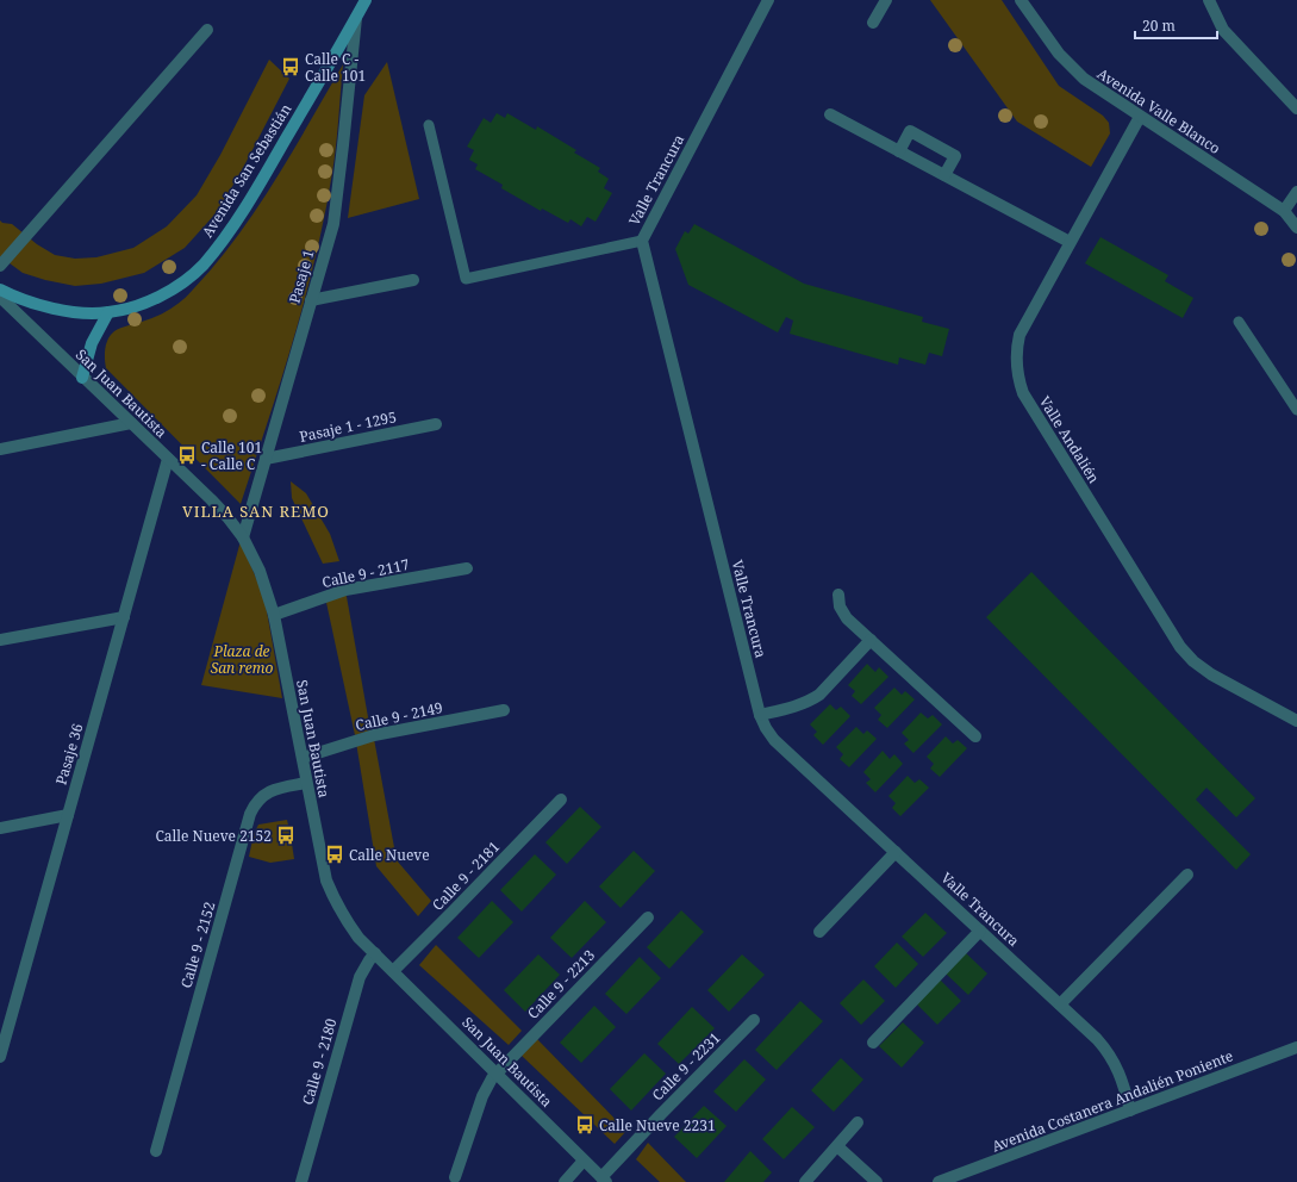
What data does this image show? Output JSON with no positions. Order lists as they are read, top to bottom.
{
  "streets": {
    "main road": ["Avenida San Sebastián"],
    "street": [
      "Avenida Valle Blanco",
      "Valle Trancura",
      "Pasaje 1",
      "San Juan Bautista",
      "Pasaje 1 - 1295",
      "Valle Andalién",
      "Calle 9 - 2117",
      "Calle 9 - 2149",
      "Pasaje 36",
      "Calle 9 - 2181",
      "Calle 9 - 2152",
      "Calle 9 - 2213",
      "Calle 9 - 2180",
      "Calle 9 - 2231",
      "Avenida Costanera Andalién Poniente"
    ]
  },
  "crossings": [
    ["Avenida Valle Blanco", "Valle Andalién"],
    ["Avenida San Sebastián", "Pasaje 1"],
    ["Valle Trancura", "Avenida Costanera Andalién Poniente"],
    ["Pasaje 1", "San Juan Bautista"],
    ["Pasaje 1", "Pasaje 1 - 1295"],
    ["San Juan Bautista", "Calle 9 - 2117"],
    ["San Juan Bautista", "Calle 9 - 2149"],
    ["San Juan Bautista", "Pasaje 36"],
    ["San Juan Bautista", "Calle 9 - 2181"],
    ["San Juan Bautista", "Calle 9 - 2152"],
    ["San Juan Bautista", "Calle 9 - 2213"],
    ["San Juan Bautista", "Calle 9 - 2180"],
    ["San Juan Bautista", "Calle 9 - 2231"]
  ],
  "districts": ["VILLA SAN REMO"],
  "parks": ["Plaza de San remo"],
  "places": {
    "bus stop": [
      "Calle C - Calle 101",
      "Calle 101 - Calle C",
      "Calle Nueve 2152",
      "Calle Nueve",
      "Calle Nueve 2231"
    ]
  },
  "scale_bar": "20 m"
}
